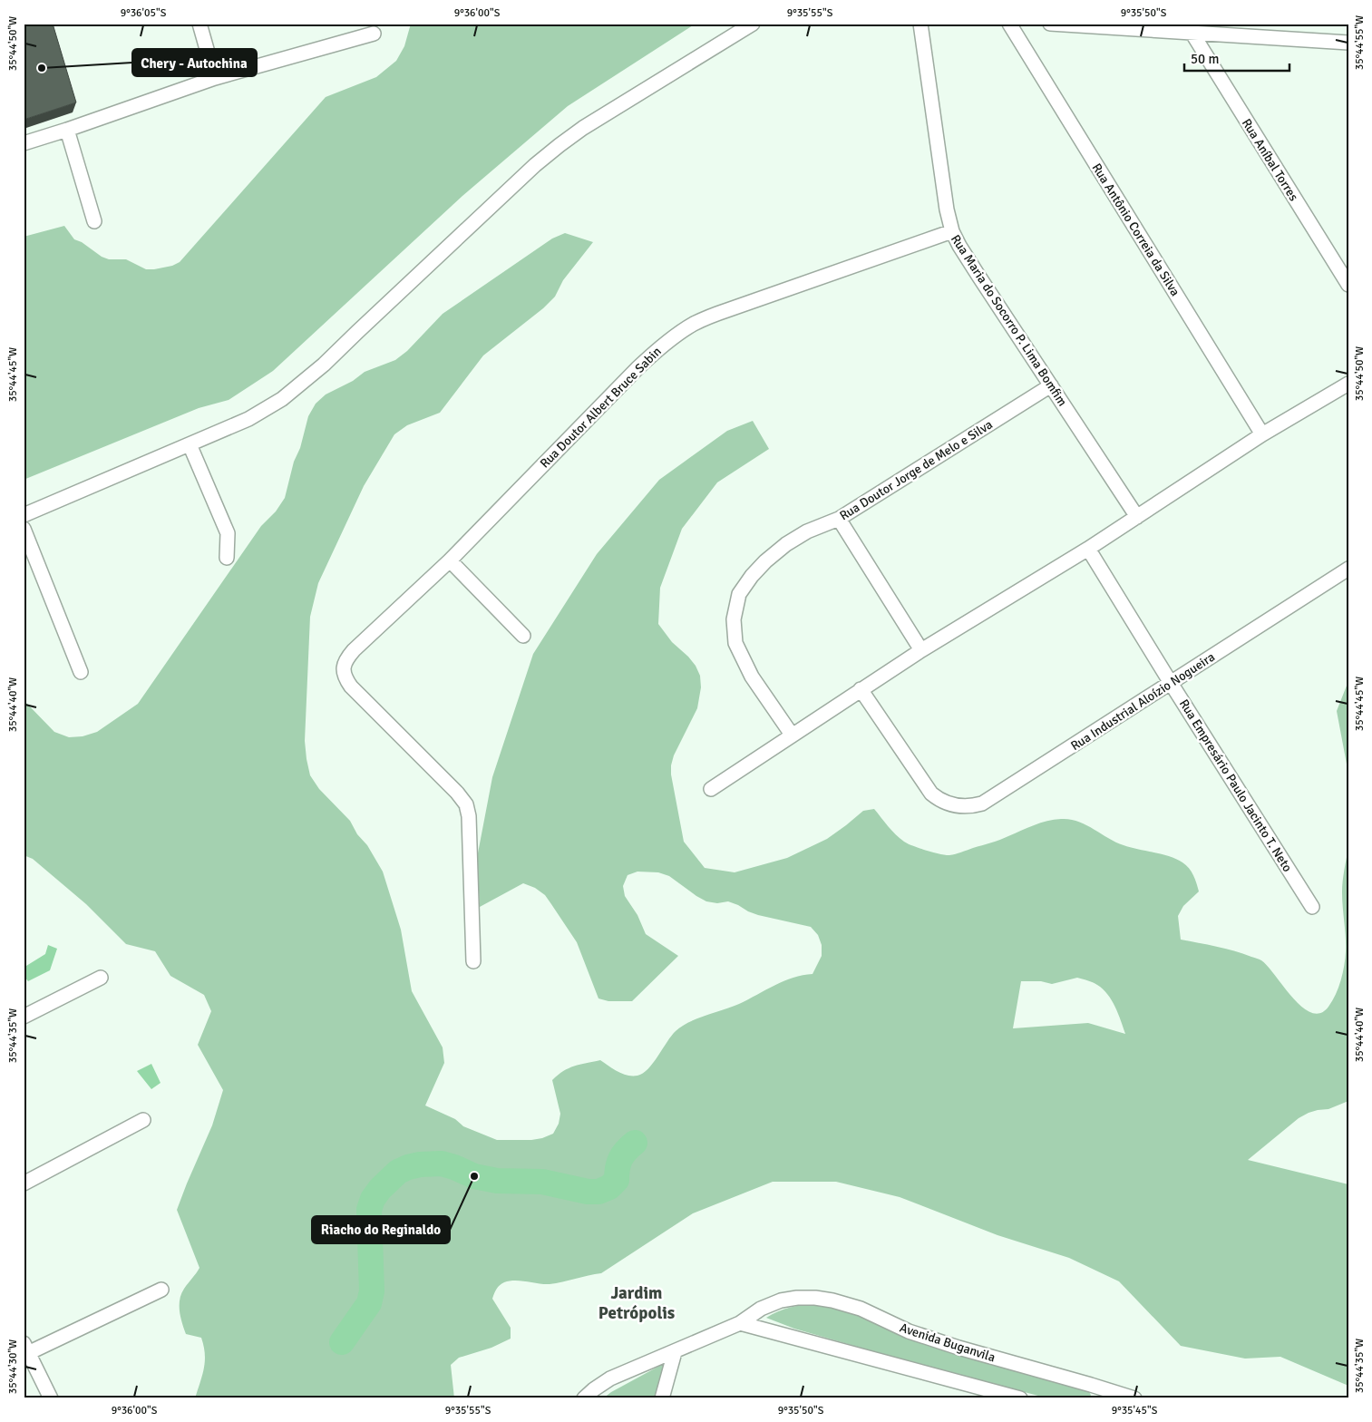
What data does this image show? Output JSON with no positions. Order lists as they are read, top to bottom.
{
  "streets": {
    "street": [
      "Rua Aníbal Torres",
      "Rua Antônio Correia da Silva",
      "Rua Maria do Socorro P. Lima Bomfim",
      "Rua Doutor Albert Bruce Sabin",
      "Rua Doutor Jorge de Melo e Silva",
      "Rua Industrial Aloízio Nogueira",
      "Rua Empresário Paulo Jacinto T. Neto",
      "Avenida Buganvila"
    ]
  },
  "crossings": [
    ["Rua Maria do Socorro P. Lima Bomfim", "Rua Doutor Albert Bruce Sabin"],
    ["Rua Maria do Socorro P. Lima Bomfim", "Rua Doutor Jorge de Melo e Silva"],
    ["Rua Industrial Aloízio Nogueira", "Rua Empresário Paulo Jacinto T. Neto"]
  ],
  "districts": ["Jardim Petrópolis"],
  "places": ["Chery - Autochina", "Riacho do Reginaldo"],
  "scale_bar": "50 m",
  "coordinates": [
    "9°36'05\"S",
    "9°36'00\"S",
    "9°35'55\"S",
    "9°35'50\"S",
    "35°44'55\"W",
    "35°44'50\"W",
    "35°44'45\"W",
    "35°44'40\"W",
    "35°44'35\"W",
    "35°44'30\"W",
    "9°35'45\"S"
  ]
}
